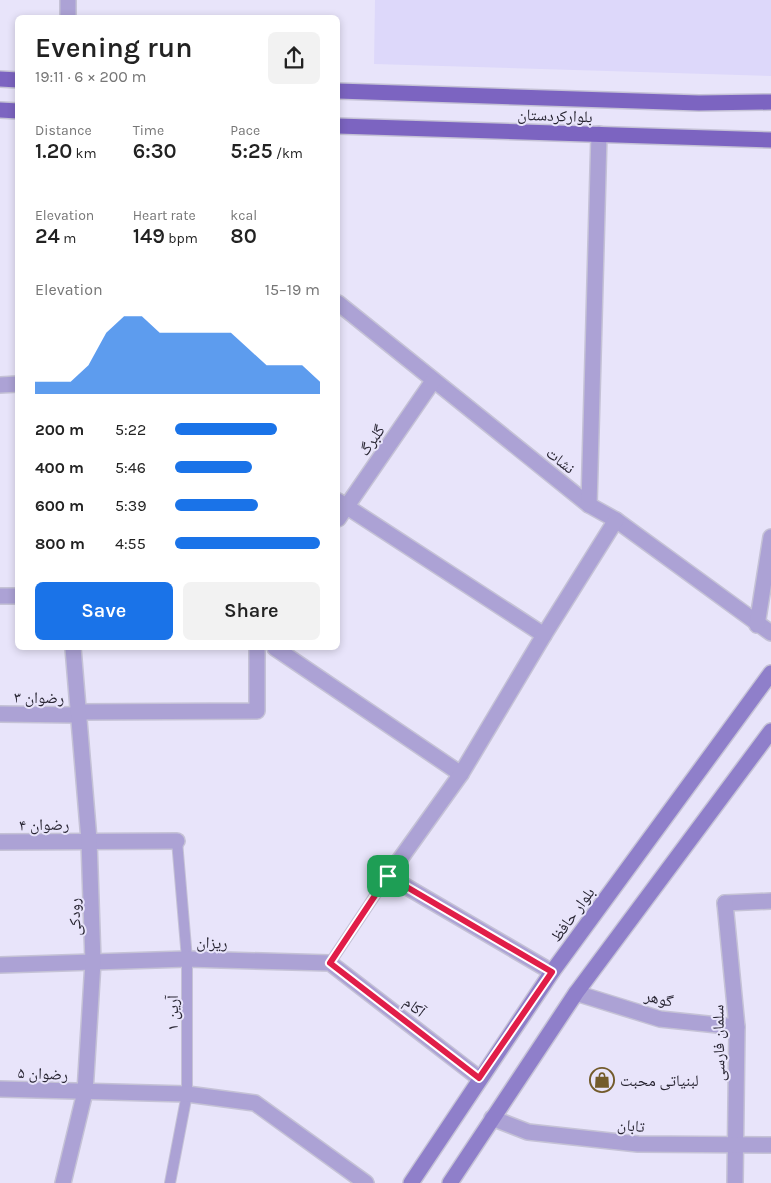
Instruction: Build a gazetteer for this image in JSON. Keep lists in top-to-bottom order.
{
  "streets": {
    "main road": ["بلوارکردستان", "بلوار حافظ"],
    "street": [
      "گلبرگ",
      "نشات",
      "رضوان ۳",
      "رضوان ۴",
      "رودکی",
      "ریزان",
      "گوهر",
      "آکام",
      "سلمان فارسی",
      "رضوان ۵",
      "تابان"
    ],
    "lane": ["آرین ۱"]
  },
  "crossings": [
    ["گلبرگ", "نشات"],
    ["رضوان ۳", "رودکی"],
    ["رضوان ۴", "رودکی"],
    ["رضوان ۴", "آرین ۱"],
    ["بلوار حافظ", "آکام"],
    ["رودکی", "ریزان"],
    ["رودکی", "رضوان ۵"],
    ["ریزان", "آکام"],
    ["ریزان", "آرین ۱"],
    ["گوهر", "سلمان فارسی"],
    ["آرین ۱", "رضوان ۵"],
    ["سلمان فارسی", "تابان"]
  ],
  "places": {
    "shop": ["لبنیاتی محبت"]
  },
  "page": {
    "heading": ["Evening run", "19:11 · 6 × 200 m"],
    "stats": [
      ["Distance", "1.20 km"],
      ["Time", "6:30"],
      ["Pace", "5:25 /km"],
      ["Elevation", "24 m"],
      ["Heart rate", "149 bpm"],
      ["kcal", "80"]
    ],
    "chart": ["Elevation", "15–19 m"],
    "list": [
      {
        "name": "200 m",
        "note": "5:22"
      },
      {
        "name": "400 m",
        "note": "5:46"
      },
      {
        "name": "600 m",
        "note": "5:39"
      },
      {
        "name": "800 m",
        "note": "4:55"
      }
    ],
    "buttons": ["Save", "Share"]
  }
}
